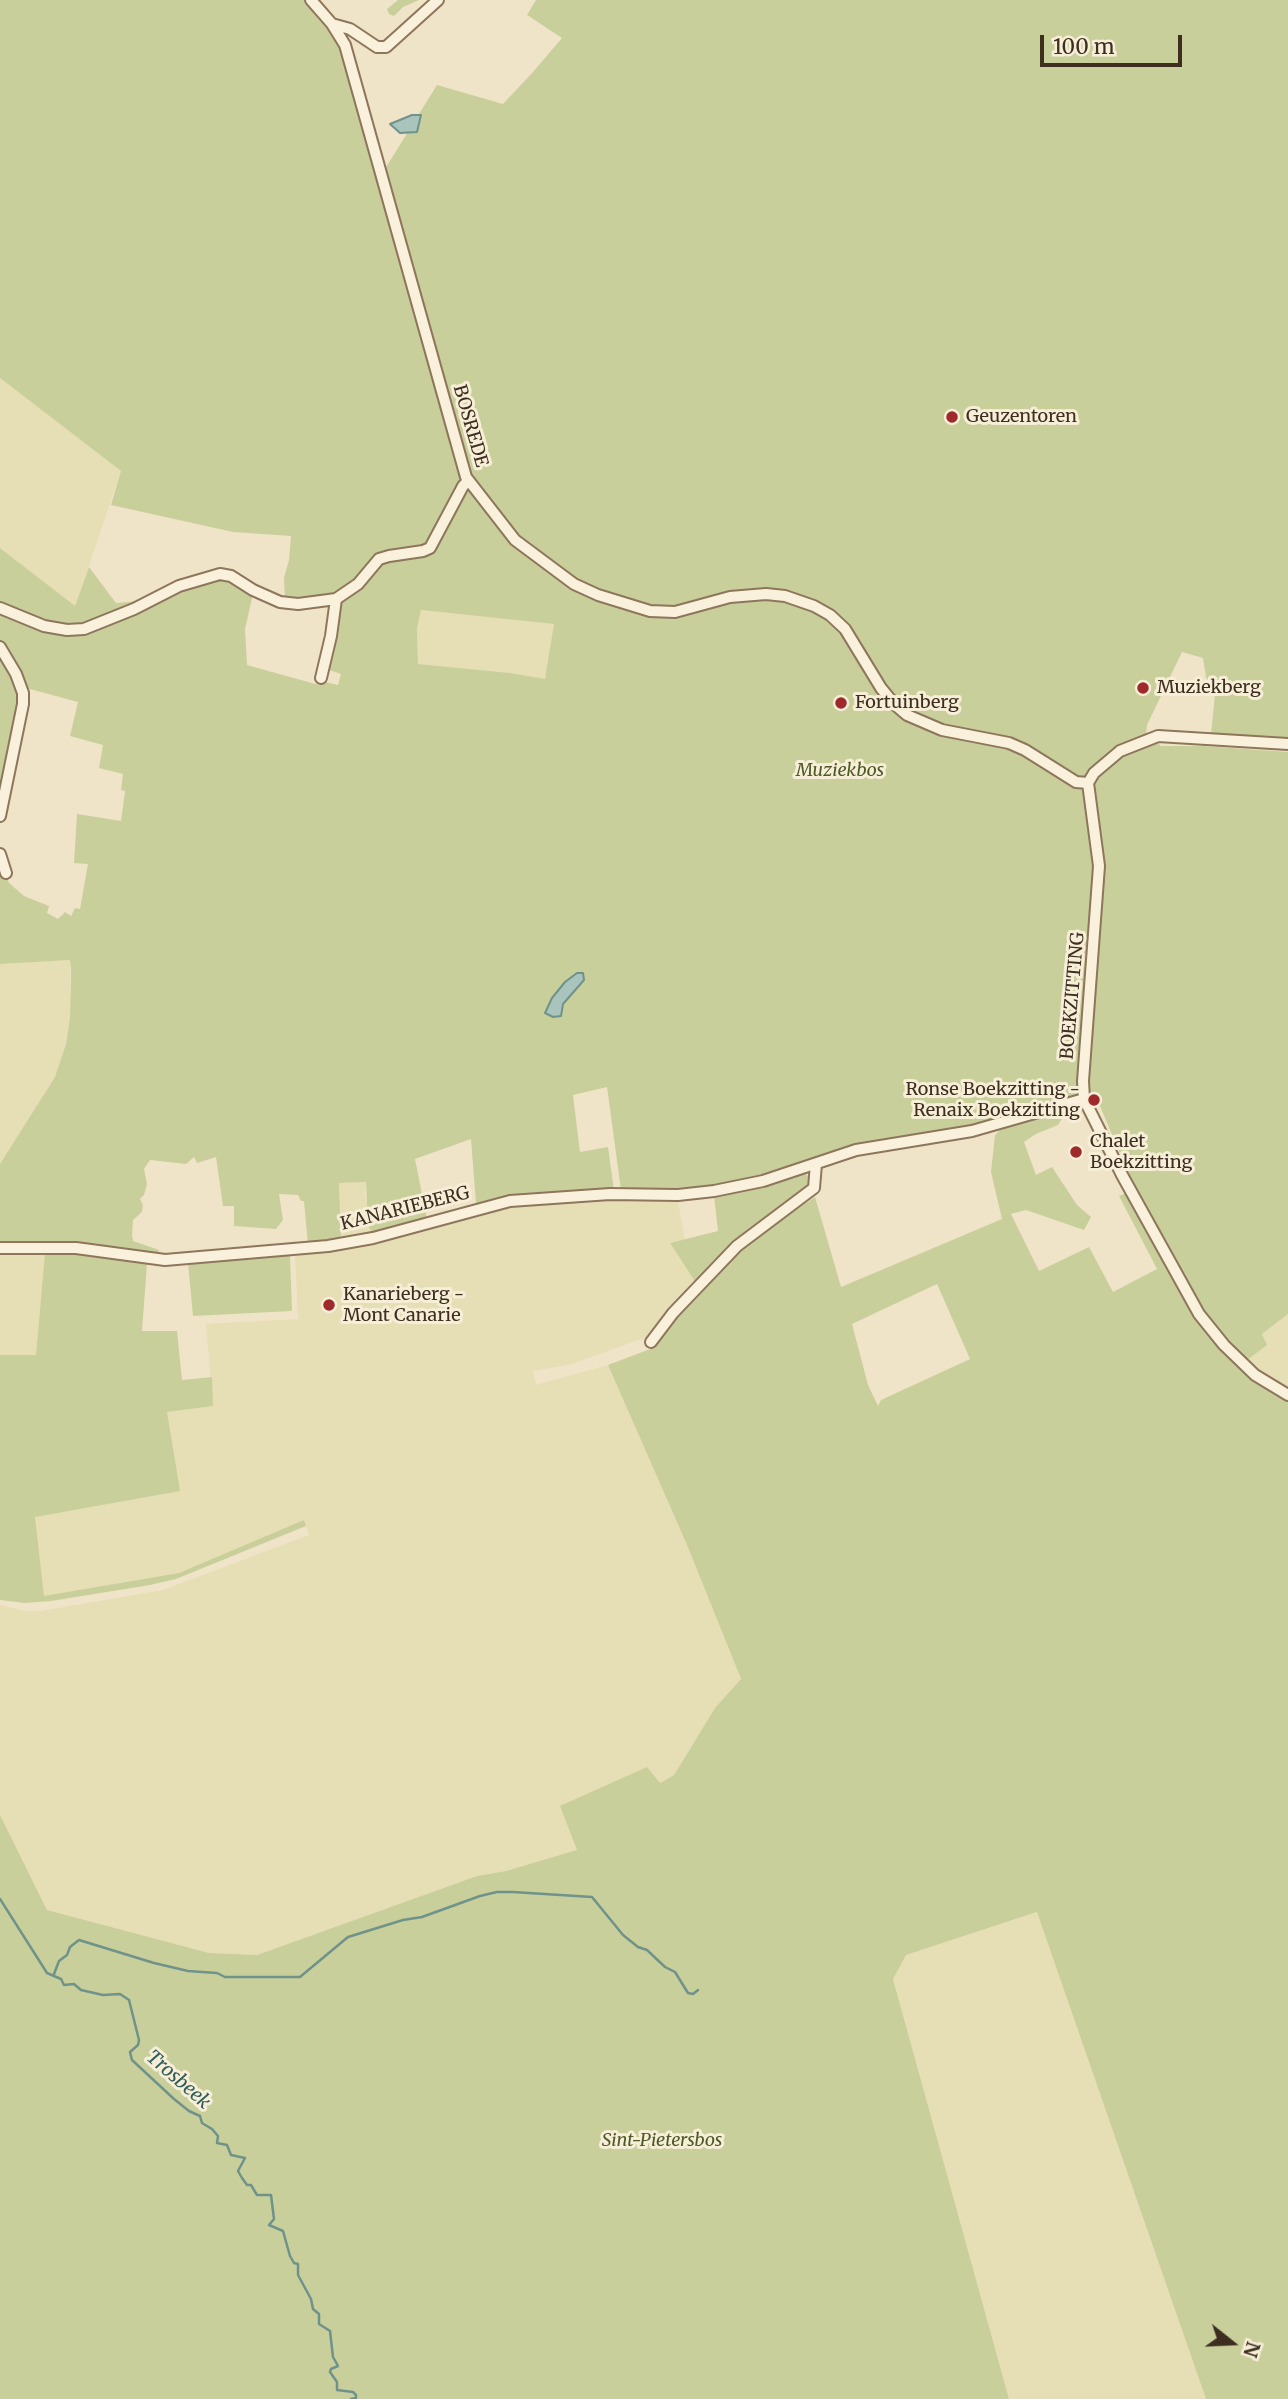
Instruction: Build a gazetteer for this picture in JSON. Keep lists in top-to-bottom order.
{
  "streets": {
    "street": ["BOSREDE", "BOEKZITTING", "KANARIEBERG"]
  },
  "crossings": [
    ["BOSREDE", "BOEKZITTING"]
  ],
  "water": ["Trosbeek"],
  "parks": ["Muziekbos", "Sint-Pietersbos"],
  "places": [
    "Geuzentoren",
    "Muziekberg",
    "Fortuinberg",
    "Ronse Boekzitting - Renaix Boekzitting",
    "Chalet Boekzitting",
    "Kanarieberg - Mont Canarie"
  ],
  "scale_bar": "100 m",
  "north": "right"
}
